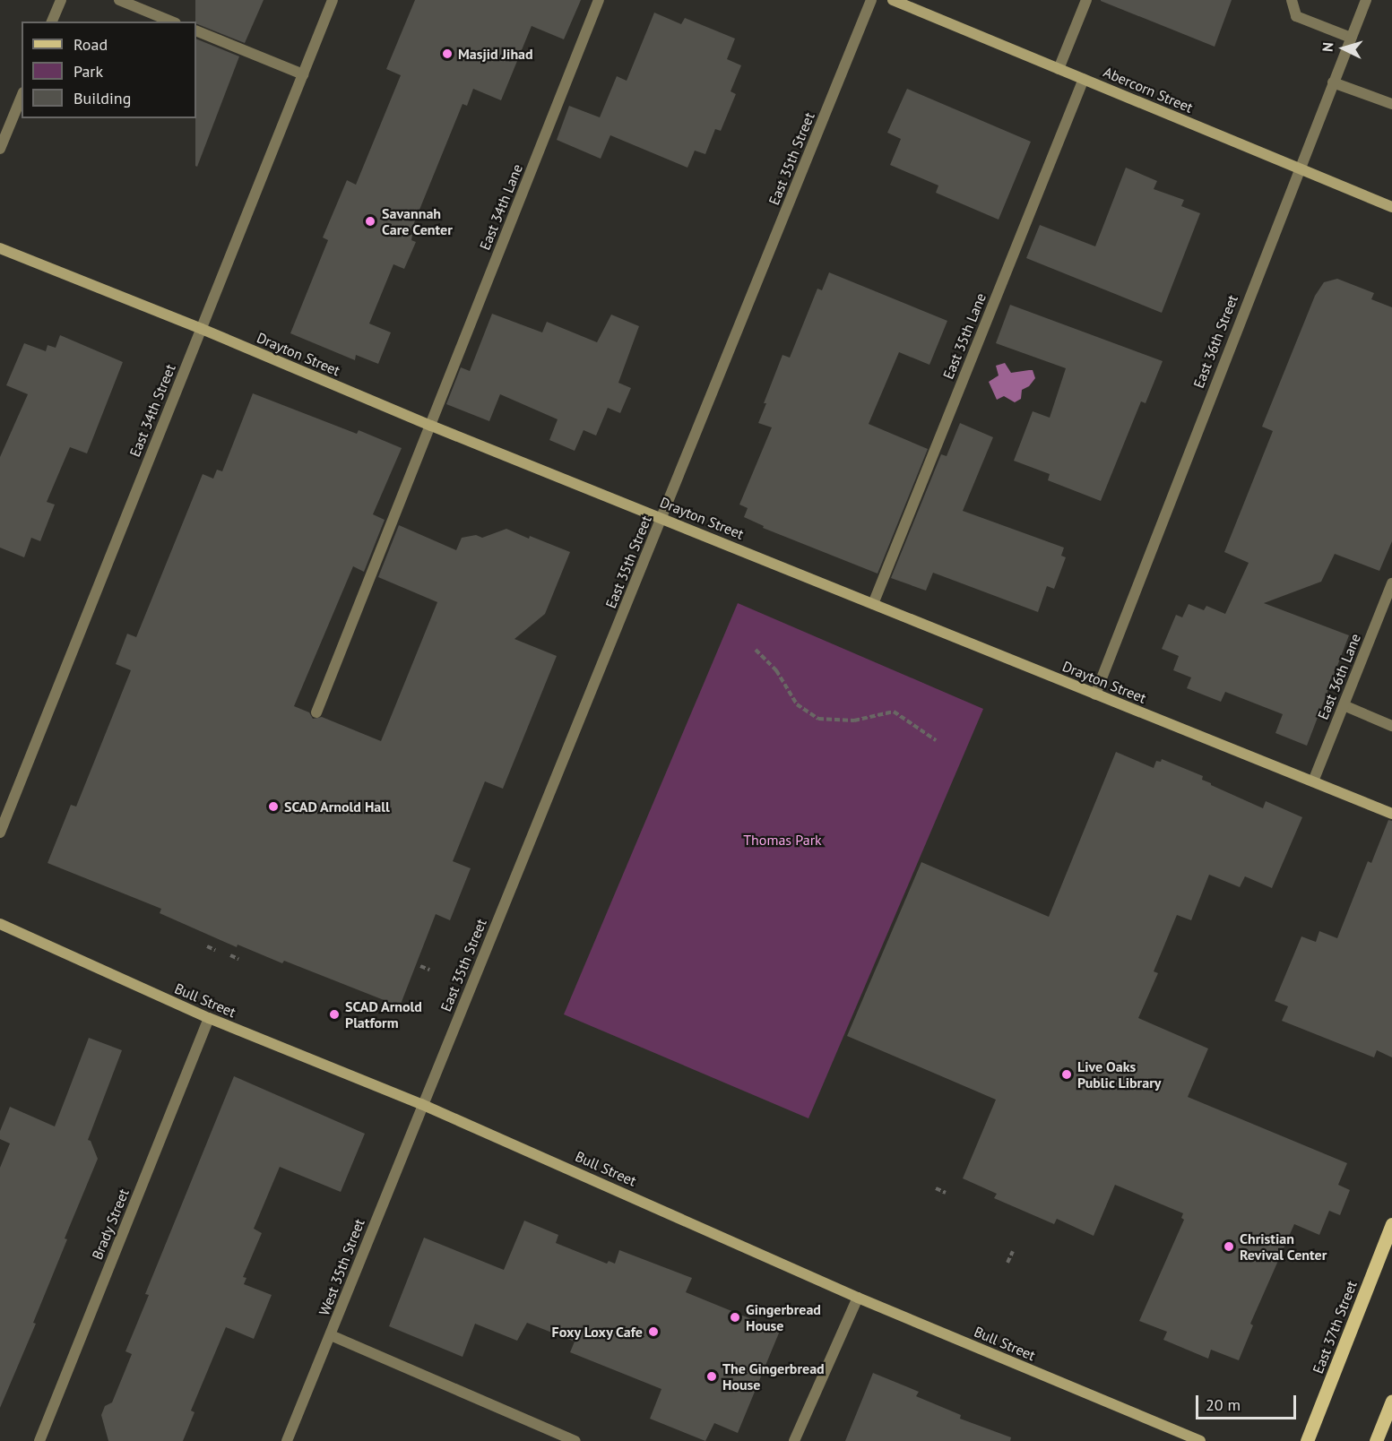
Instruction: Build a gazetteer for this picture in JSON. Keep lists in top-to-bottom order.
{
  "streets": {
    "main road": [
      "Abercorn Street",
      "Drayton Street",
      "Bull Street",
      "East 37th Street"
    ],
    "street": [
      "East 35th Street",
      "East 34th Lane",
      "East 35th Lane",
      "East 36th Street",
      "East 34th Street",
      "East 36th Lane",
      "Brady Street",
      "West 35th Street"
    ]
  },
  "crossings": [
    ["Abercorn Street", "East 35th Lane"],
    ["Abercorn Street", "East 36th Street"],
    ["East 35th Street", "Drayton Street"],
    ["East 35th Street", "Bull Street"],
    ["East 35th Street", "West 35th Street"],
    ["East 34th Lane", "Drayton Street"],
    ["East 35th Lane", "Drayton Street"],
    ["East 36th Street", "Drayton Street"],
    ["Drayton Street", "East 34th Street"],
    ["Drayton Street", "East 36th Lane"],
    ["Bull Street", "Brady Street"],
    ["Bull Street", "West 35th Street"]
  ],
  "parks": ["Thomas Park"],
  "places": [
    "Masjid Jihad",
    "Savannah Care Center",
    "SCAD Arnold Hall",
    "SCAD Arnold Platform",
    "Live Oaks Public Library",
    "Christian Revival Center",
    "Gingerbread House",
    "Foxy Loxy Cafe",
    "The Gingerbread House"
  ],
  "legend": ["Road", "Park", "Building"],
  "scale_bar": "20 m",
  "north": "left"
}
